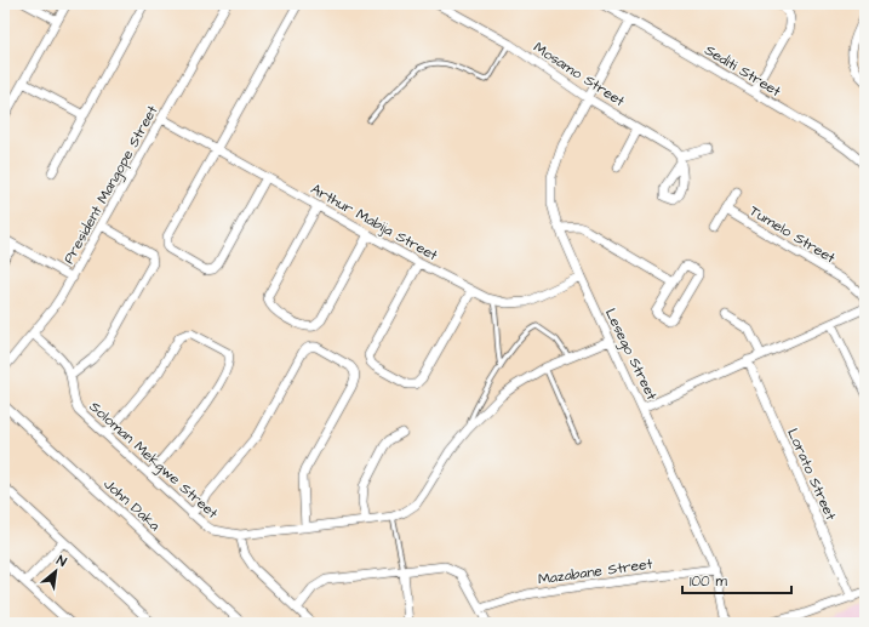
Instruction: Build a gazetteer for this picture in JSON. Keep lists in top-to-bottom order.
{
  "streets": {
    "street": [
      "Sediti Street",
      "Mosamo Street",
      "President Mangope Street",
      "Arthur Mabija Street",
      "Tumelo Street",
      "Lesego Street",
      "Soloman Mekgwe Street",
      "Lorato Street",
      "John Daka",
      "Mazabane Street"
    ]
  },
  "crossings": [
    ["Sediti Street", "Lesego Street"],
    ["Mosamo Street", "Lesego Street"],
    ["President Mangope Street", "Arthur Mabija Street"],
    ["President Mangope Street", "Soloman Mekgwe Street"],
    ["Arthur Mabija Street", "Lesego Street"],
    ["Lesego Street", "Soloman Mekgwe Street"],
    ["Lesego Street", "Mazabane Street"]
  ],
  "scale_bar": "100 m",
  "north": "top right"
}
